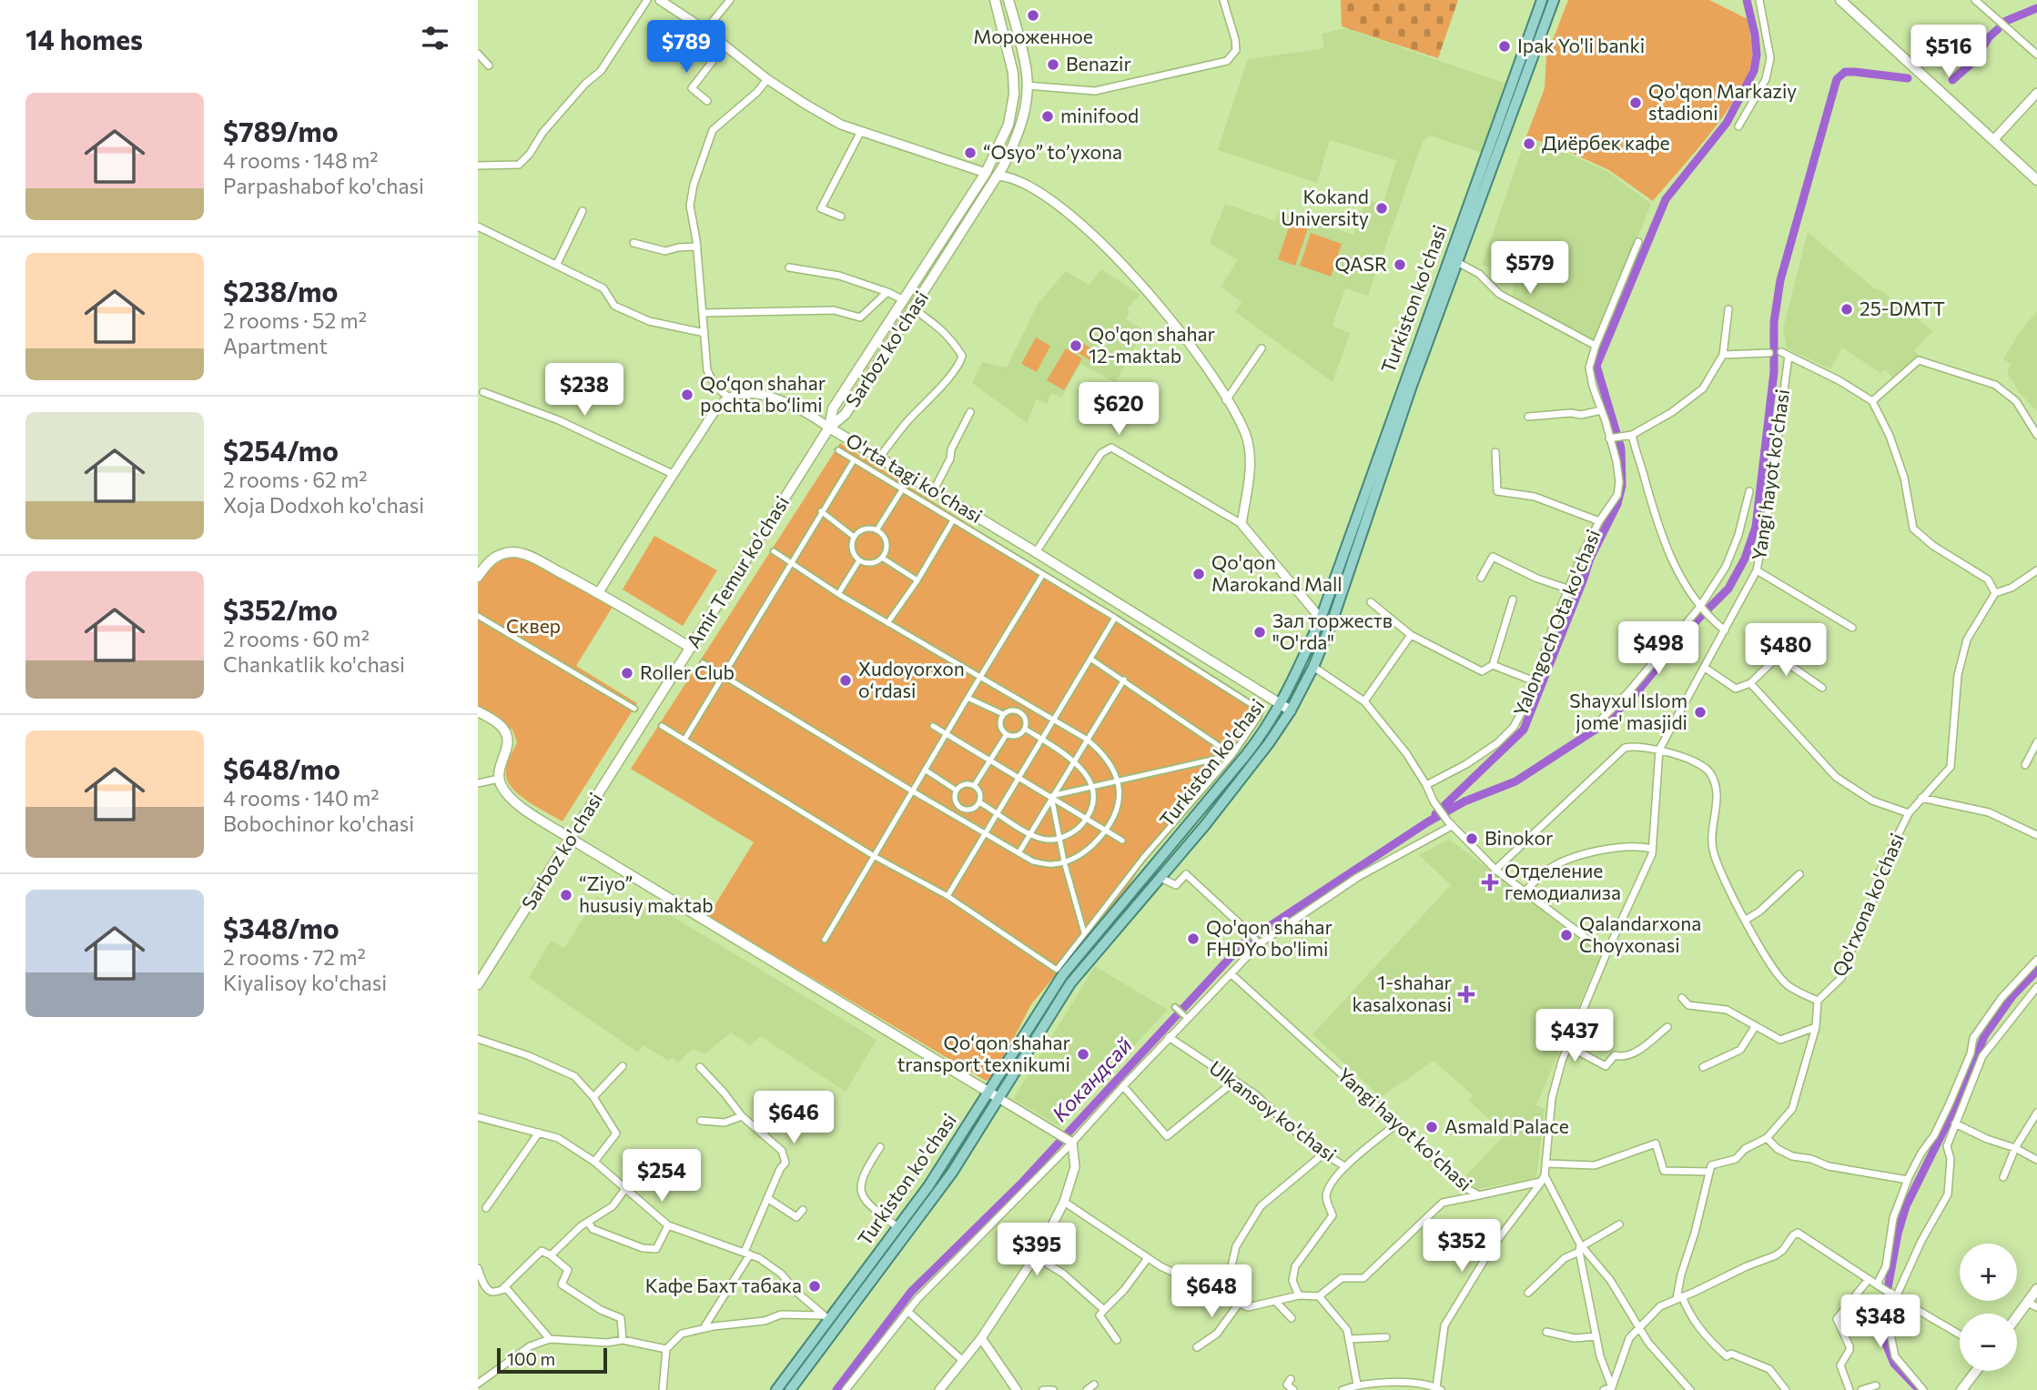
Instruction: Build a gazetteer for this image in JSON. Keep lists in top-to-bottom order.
{
  "streets": {
    "main road": [
      "Turkiston ko'chasi",
      "Sarboz ko'chasi",
      "O'rta tagi ko'chasi",
      "Amir Temur ko'chasi"
    ],
    "street": [
      "Yangi hayot ko'chasi",
      "Yalongoch Ota ko'chasi",
      "Qo'rxona ko'chasi",
      "Ulkansoy ko'chasi"
    ]
  },
  "crossings": [
    ["Turkiston ko'chasi", "O'rta tagi ko'chasi"],
    ["Sarboz ko'chasi", "O'rta tagi ko'chasi"],
    ["Sarboz ko'chasi", "Amir Temur ko'chasi"],
    ["O'rta tagi ko'chasi", "Amir Temur ko'chasi"]
  ],
  "water": ["Кокандсай"],
  "parks": ["Сквер"],
  "places": {
    "other": [
      "Мороженное",
      "Ipak Yo'li banki",
      "Benazir",
      "Qo'qon Markaziy stadioni",
      "minifood",
      "Диёрбек кафе",
      "“Osyo” to’yxona",
      "Kokand University",
      "QASR",
      "25-DMTT",
      "Qo'qon shahar 12-maktab",
      "Qo‘qon shahar pochta bo‘limi",
      "Qo'qon Marokand Mall",
      "Зал торжеств \"O'rda\"",
      "Roller Club",
      "Xudoyorxon oʻrdasi",
      "Shayxul Islom jome' masjidi",
      "Binokor",
      "“Ziyo” hususiy maktab",
      "Qalandarxona Choyxonasi",
      "Qo'qon shahar FHDYo bo'limi",
      "Qoʻqon shahar transport texnikumi",
      "Asmald Palace",
      "Кафе Бахт табака"
    ],
    "health": ["Отделение гемодиализа", "1-shahar kasalxonasi"]
  },
  "scale_bar": "100 m",
  "page": {
    "heading": "14 homes",
    "price": [
      "$789",
      "$516",
      "$579",
      "$238",
      "$620",
      "$498",
      "$480",
      "$437",
      "$646",
      "$254",
      "$352",
      "$395",
      "$648",
      "$348"
    ],
    "list": [
      {
        "name": "$789/mo",
        "note": "4 rooms · 148 m² · Parpashabof ko'chasi"
      },
      {
        "name": "$238/mo",
        "note": "2 rooms · 52 m² · Apartment"
      },
      {
        "name": "$254/mo",
        "note": "2 rooms · 62 m² · Xoja Dodxoh ko'chasi"
      },
      {
        "name": "$352/mo",
        "note": "2 rooms · 60 m² · Chankatlik ko'chasi"
      },
      {
        "name": "$648/mo",
        "note": "4 rooms · 140 m² · Bobochinor ko'chasi"
      },
      {
        "name": "$348/mo",
        "note": "2 rooms · 72 m² · Kiyalisoy ko'chasi"
      }
    ],
    "map_buttons": ["+", "−"],
    "scale": "100 m"
  }
}
